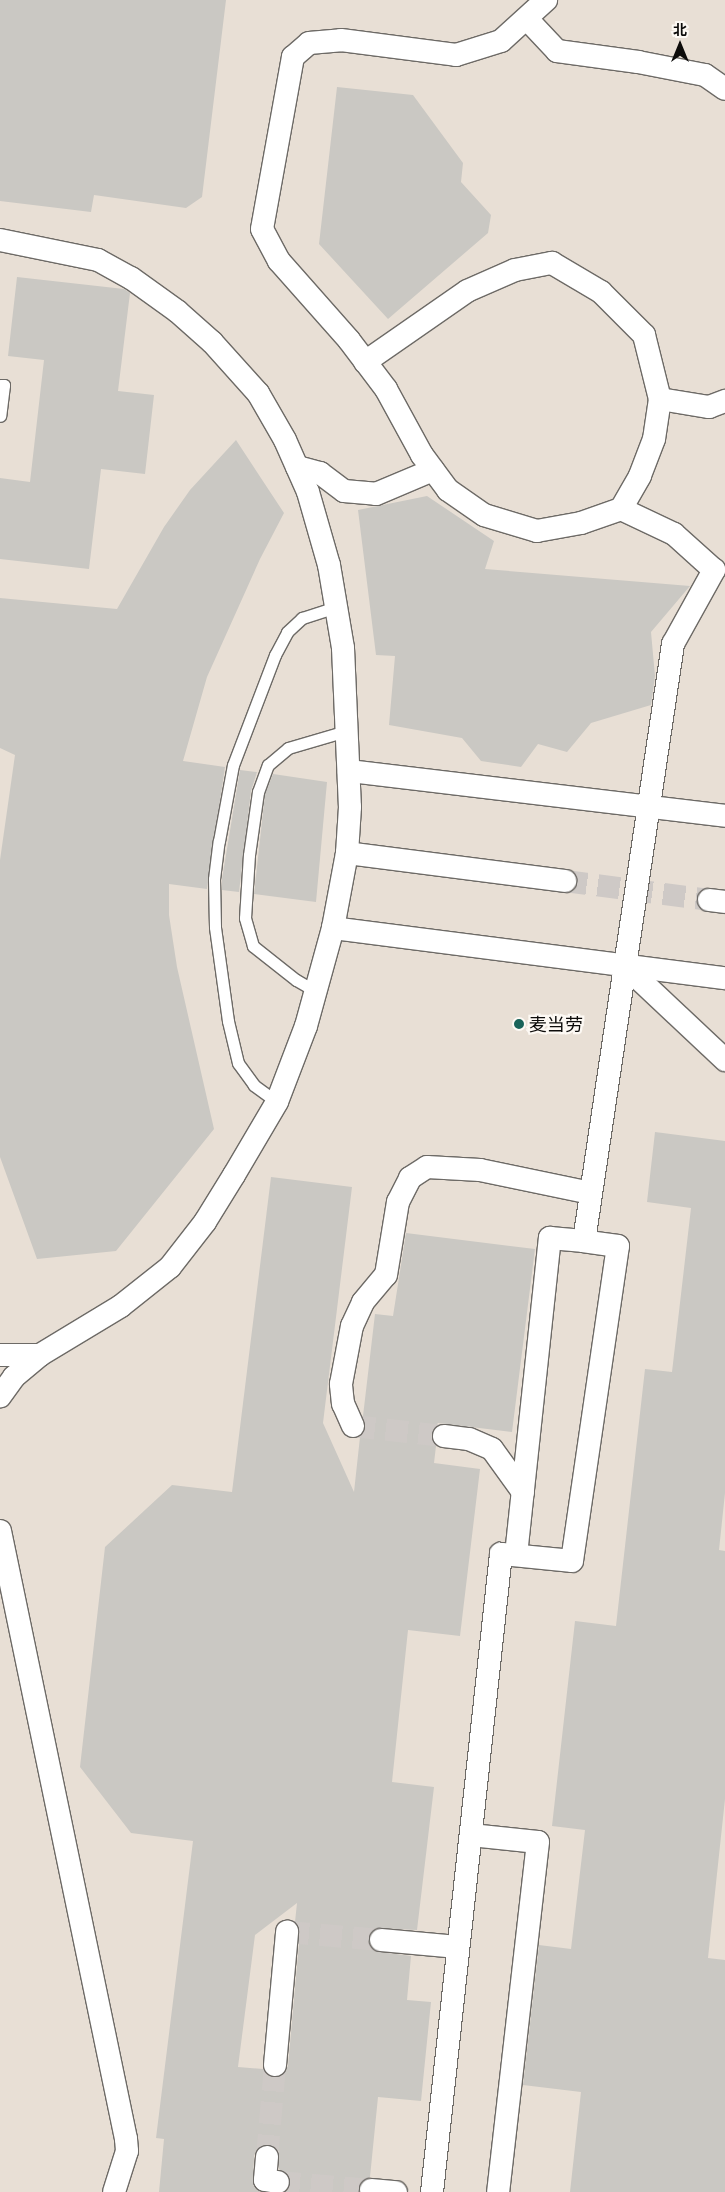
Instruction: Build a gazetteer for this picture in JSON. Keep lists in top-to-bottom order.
{
  "places": ["麦当劳"],
  "north": "top"
}
